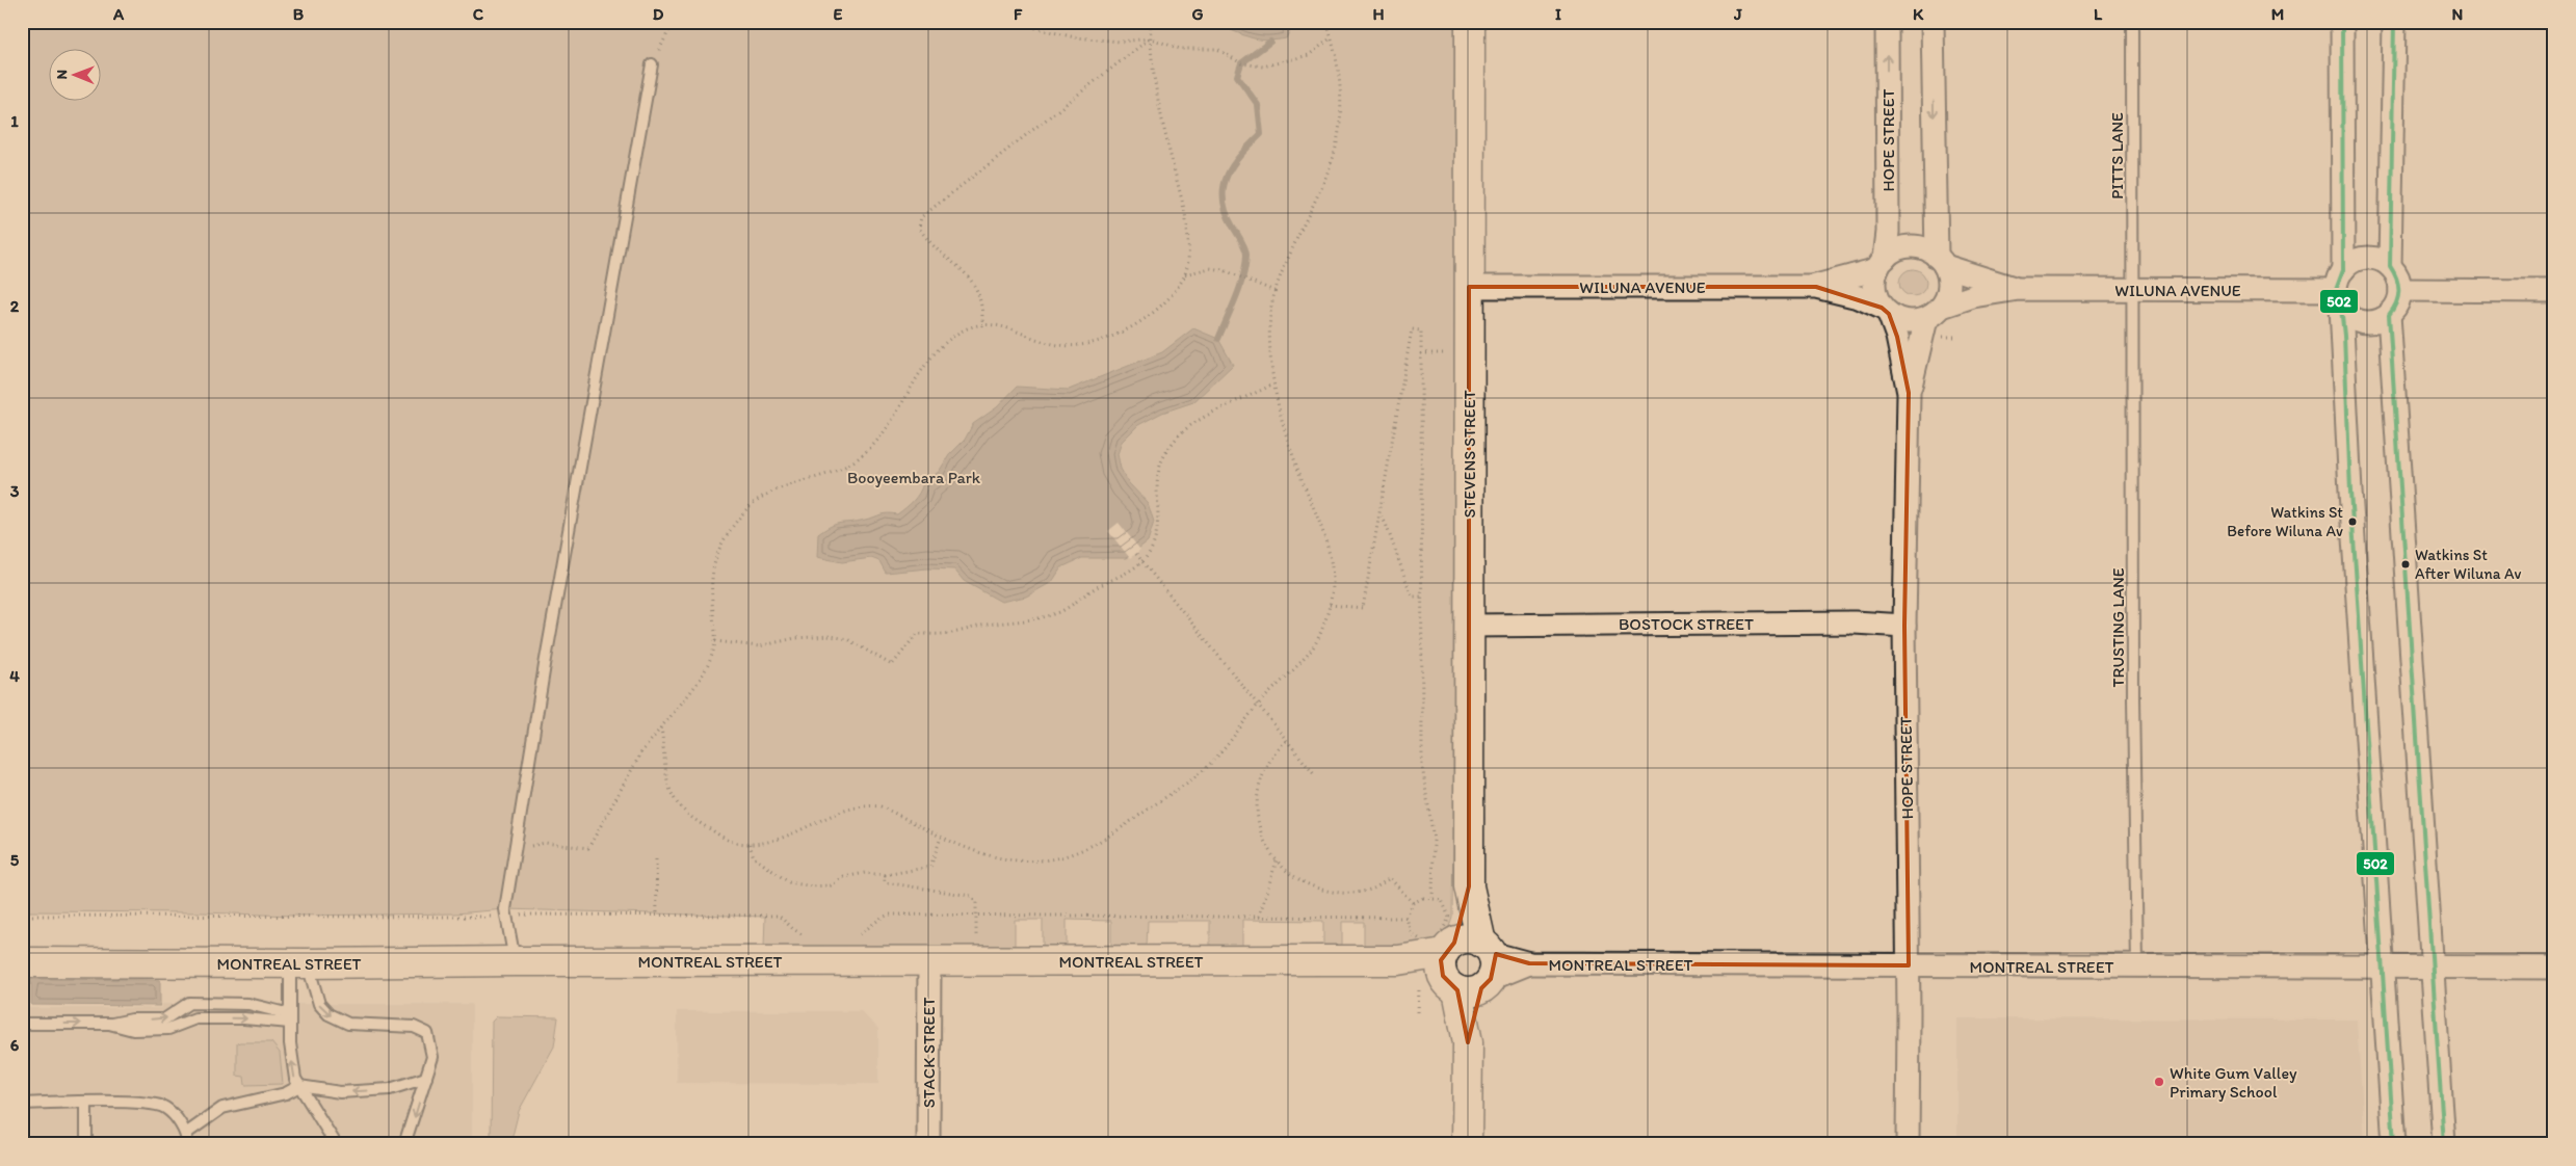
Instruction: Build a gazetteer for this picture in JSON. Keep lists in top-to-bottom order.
{
  "streets": {
    "street": [
      "HOPE STREET",
      "WILUNA AVENUE",
      "STEVENS STREET",
      "BOSTOCK STREET",
      "MONTREAL STREET",
      "STACK STREET"
    ],
    "lane": ["PITTS LANE", "TRUSTING LANE"]
  },
  "crossings": [
    ["HOPE STREET", "WILUNA AVENUE"],
    ["HOPE STREET", "BOSTOCK STREET"],
    ["HOPE STREET", "MONTREAL STREET"],
    ["PITTS LANE", "WILUNA AVENUE"],
    ["PITTS LANE", "TRUSTING LANE"],
    ["WILUNA AVENUE", "STEVENS STREET"],
    ["WILUNA AVENUE", "TRUSTING LANE"],
    ["STEVENS STREET", "BOSTOCK STREET"],
    ["STEVENS STREET", "MONTREAL STREET"],
    ["TRUSTING LANE", "MONTREAL STREET"],
    ["MONTREAL STREET", "STACK STREET"]
  ],
  "parks": ["Booyeembara Park"],
  "places": ["Watkins St Before Wiluna Av", "Watkins St After Wiluna Av", "White Gum Valley Primary School"],
  "lines": ["transit line 502"],
  "north": "left",
  "grid": {
    "columns": [
      "A",
      "B",
      "C",
      "D",
      "E",
      "F",
      "G",
      "H",
      "I",
      "J",
      "K",
      "L",
      "M",
      "N"
    ],
    "rows": [
      "1",
      "2",
      "3",
      "4",
      "5",
      "6"
    ]
  }
}
